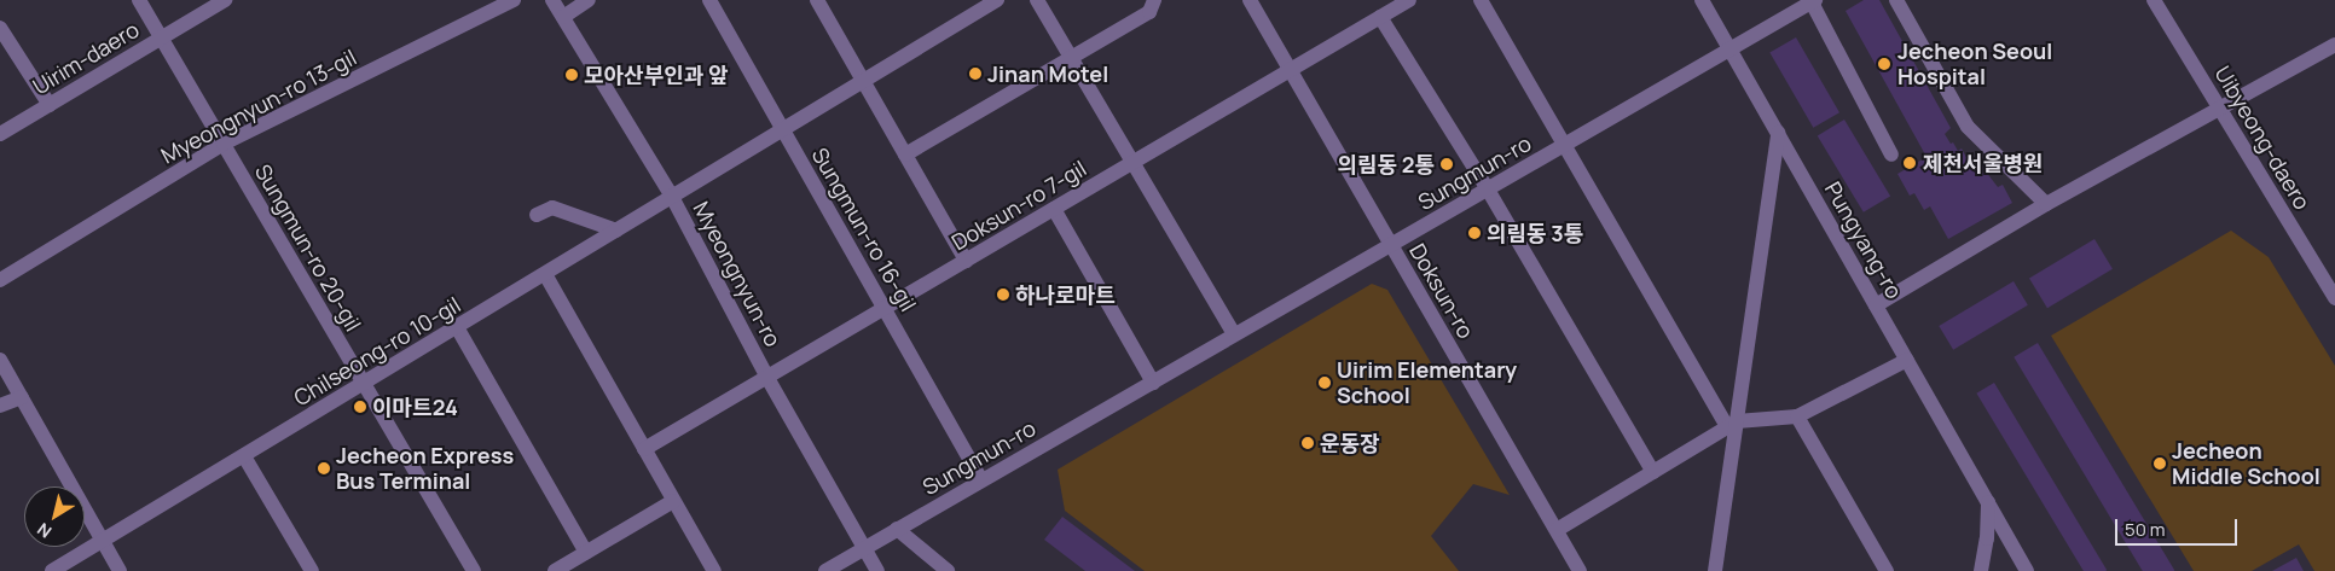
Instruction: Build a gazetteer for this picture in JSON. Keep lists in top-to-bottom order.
{
  "streets": {
    "street": [
      "Uirim-daero",
      "Myeongnyun-ro 13-gil",
      "Uibyeong-daero",
      "Sungmun-ro",
      "Doksun-ro 7-gil",
      "Sungmun-ro 16-gil",
      "Pungyang-ro",
      "Sungmun-ro 20-gil",
      "Myeongnyun-ro",
      "Doksun-ro",
      "Chilseong-ro 10-gil"
    ]
  },
  "crossings": [
    ["Uirim-daero", "Sungmun-ro 20-gil"],
    ["Myeongnyun-ro 13-gil", "Sungmun-ro 20-gil"],
    ["Sungmun-ro", "Sungmun-ro 16-gil"],
    ["Sungmun-ro", "Pungyang-ro"],
    ["Sungmun-ro", "Myeongnyun-ro"],
    ["Sungmun-ro", "Doksun-ro"],
    ["Doksun-ro 7-gil", "Sungmun-ro 16-gil"],
    ["Doksun-ro 7-gil", "Myeongnyun-ro"],
    ["Doksun-ro 7-gil", "Doksun-ro"],
    ["Sungmun-ro 16-gil", "Chilseong-ro 10-gil"],
    ["Sungmun-ro 20-gil", "Chilseong-ro 10-gil"],
    ["Myeongnyun-ro", "Chilseong-ro 10-gil"]
  ],
  "places": [
    "Jecheon Seoul Hospital",
    "Jinan Motel",
    "모아산부인과 앞",
    "제천서울병원",
    "의림동 2통",
    "의림동 3통",
    "하나로마트",
    "Uirim Elementary School",
    "이마트24",
    "운동장",
    "Jecheon Middle School",
    "Jecheon Express Bus Terminal"
  ],
  "scale_bar": "50 m",
  "north": "bottom left"
}
